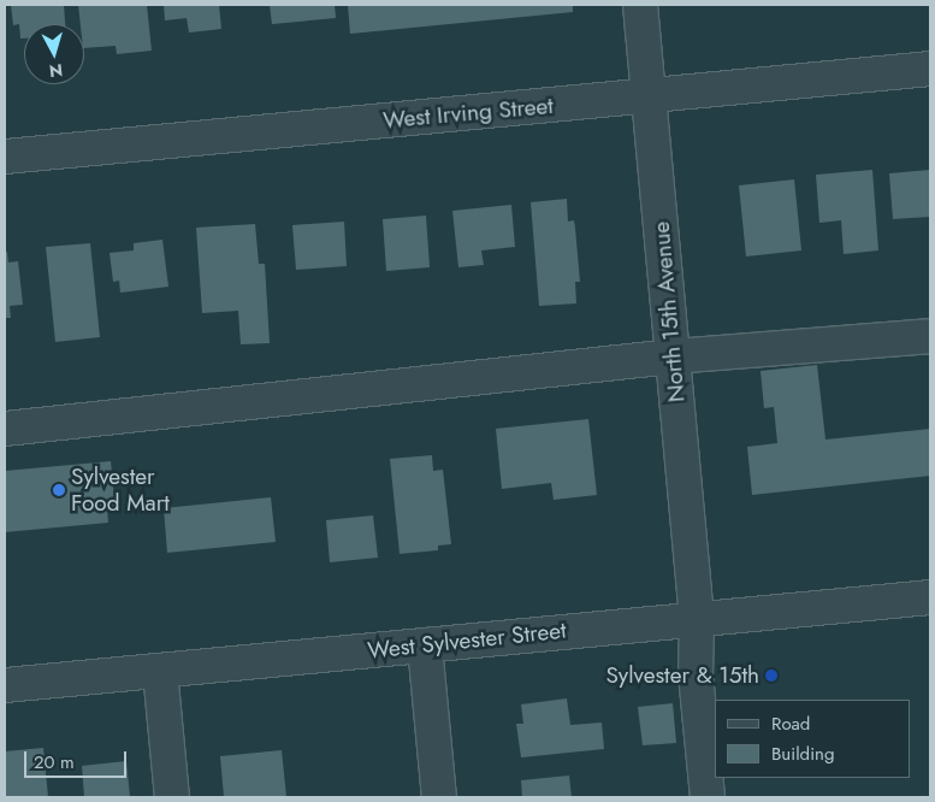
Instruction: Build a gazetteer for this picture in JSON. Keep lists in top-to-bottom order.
{
  "streets": {
    "street": ["West Irving Street", "North 15th Avenue", "West Sylvester Street"]
  },
  "crossings": [
    ["West Irving Street", "North 15th Avenue"],
    ["North 15th Avenue", "West Sylvester Street"]
  ],
  "places": ["Sylvester Food Mart", "Sylvester & 15th"],
  "legend": ["Road", "Building"],
  "scale_bar": "20 m",
  "north": "bottom"
}
